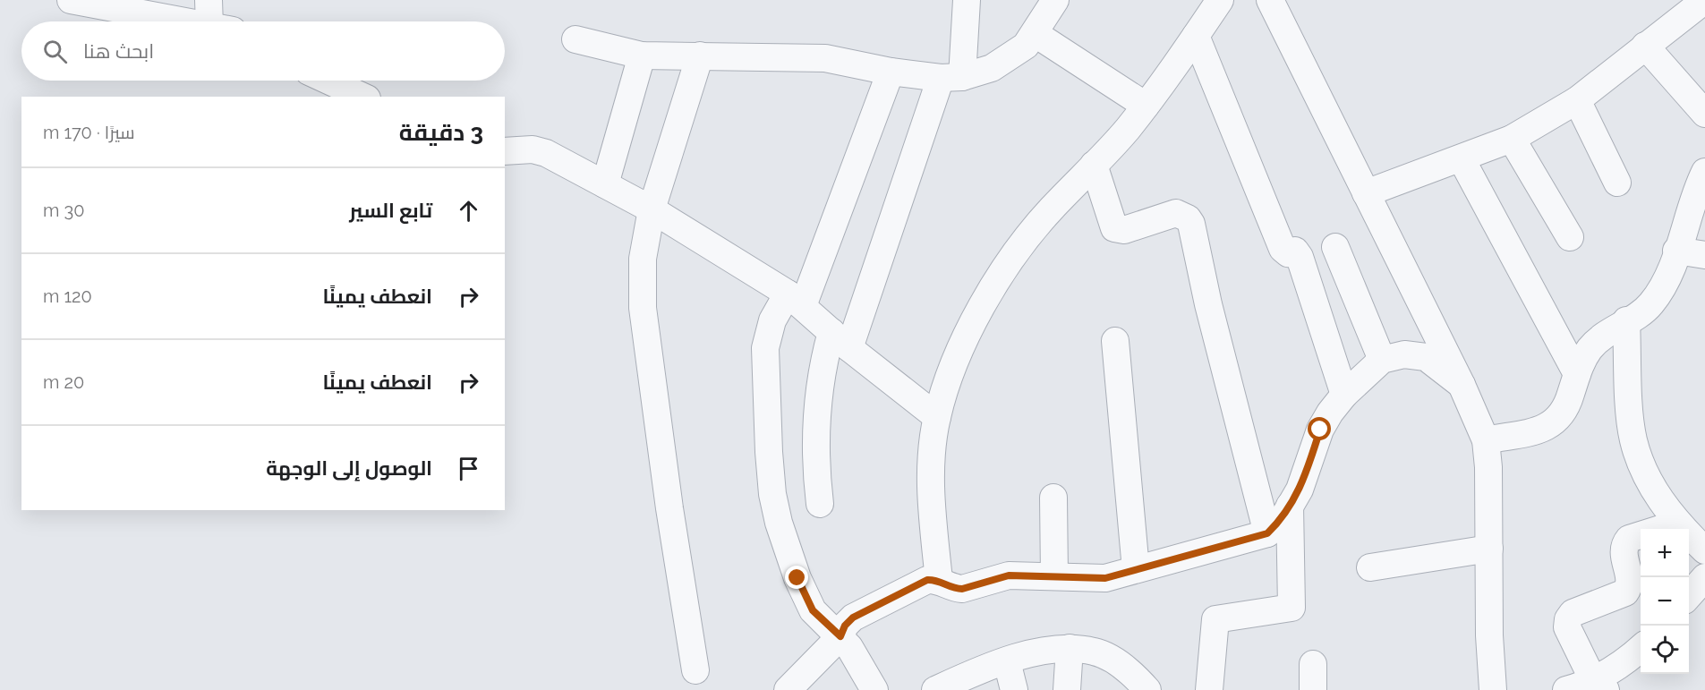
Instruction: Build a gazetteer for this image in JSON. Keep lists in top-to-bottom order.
{
  "page": {
    "search": "ابحث هنا",
    "heading": ["3 دقيقة", "سيرًا · 170 m"],
    "list": [
      ["تابع السير", "30 m"],
      ["انعطف يمينًا", "120 m"],
      ["انعطف يمينًا", "20 m"],
      "الوصول إلى الوجهة"
    ],
    "map_buttons": ["+", "−"]
  }
}
